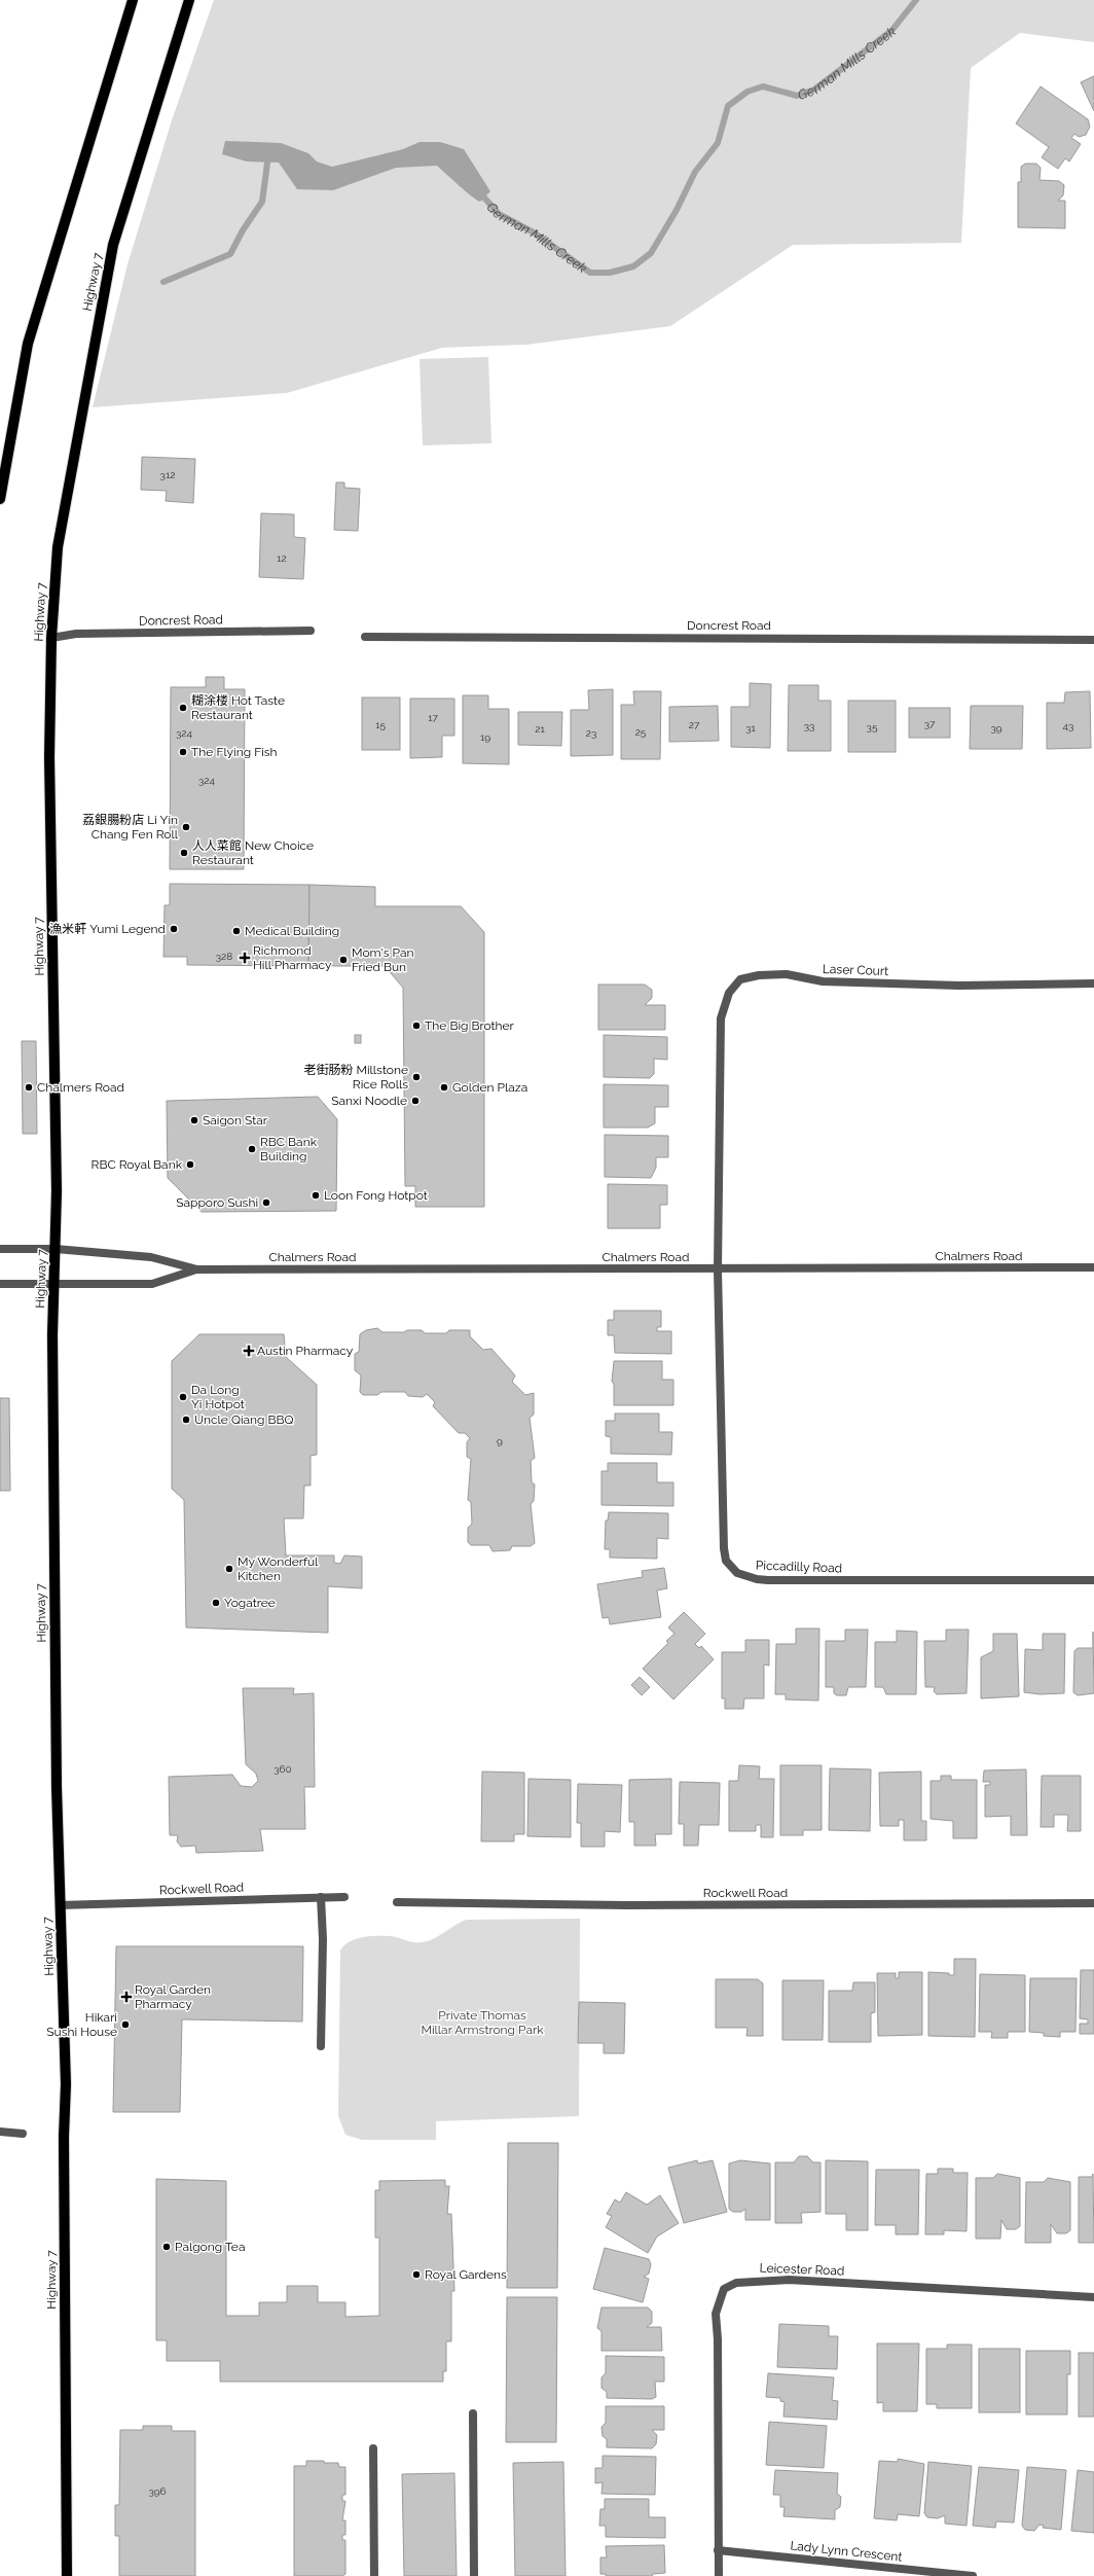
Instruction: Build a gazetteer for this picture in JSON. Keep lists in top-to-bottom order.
{
  "streets": {
    "main road": ["Highway 7"],
    "street": [
      "Doncrest Road",
      "Laser Court",
      "Chalmers Road",
      "Piccadilly Road",
      "Rockwell Road",
      "Leicester Road",
      "Lady Lynn Crescent"
    ]
  },
  "crossings": [
    ["Highway 7", "Doncrest Road"],
    ["Highway 7", "Chalmers Road"],
    ["Highway 7", "Rockwell Road"],
    ["Laser Court", "Chalmers Road"],
    ["Laser Court", "Piccadilly Road"],
    ["Chalmers Road", "Piccadilly Road"],
    ["Leicester Road", "Lady Lynn Crescent"]
  ],
  "water": ["German Mills Creek"],
  "parks": ["Private Thomas Millar Armstrong Park"],
  "places": {
    "other": [
      "糊涂楼 Hot Taste Restaurant",
      "The Flying Fish",
      "荔銀腸粉店 Li Yin Chang Fen Roll",
      "人人菜館 New Choice Restaurant",
      "漁米軒 Yumi Legend",
      "Medical Building",
      "Mom's Pan Fried Bun",
      "The Big Brother",
      "老街肠粉 Millstone Rice Rolls",
      "Chalmers Road",
      "Golden Plaza",
      "Sanxi Noodle",
      "Saigon Star",
      "RBC Bank Building",
      "RBC Royal Bank",
      "Loon Fong Hotpot",
      "Sapporo Sushi",
      "Da Long Yi Hotpot",
      "Uncle Qiang BBQ",
      "My Wonderful Kitchen",
      "Yogatree",
      "Hikari Sushi House",
      "Palgong Tea",
      "Royal Gardens"
    ],
    "health": ["Richmond Hill Pharmacy", "Austin Pharmacy", "Royal Garden Pharmacy"]
  },
  "house_numbers": [
    "312",
    "12",
    "17",
    "37",
    "15",
    "27",
    "33",
    "43",
    "35",
    "31",
    "39",
    "21",
    "25",
    "324",
    "23",
    "19",
    "324",
    "328",
    "9",
    "360",
    "396"
  ]
}
